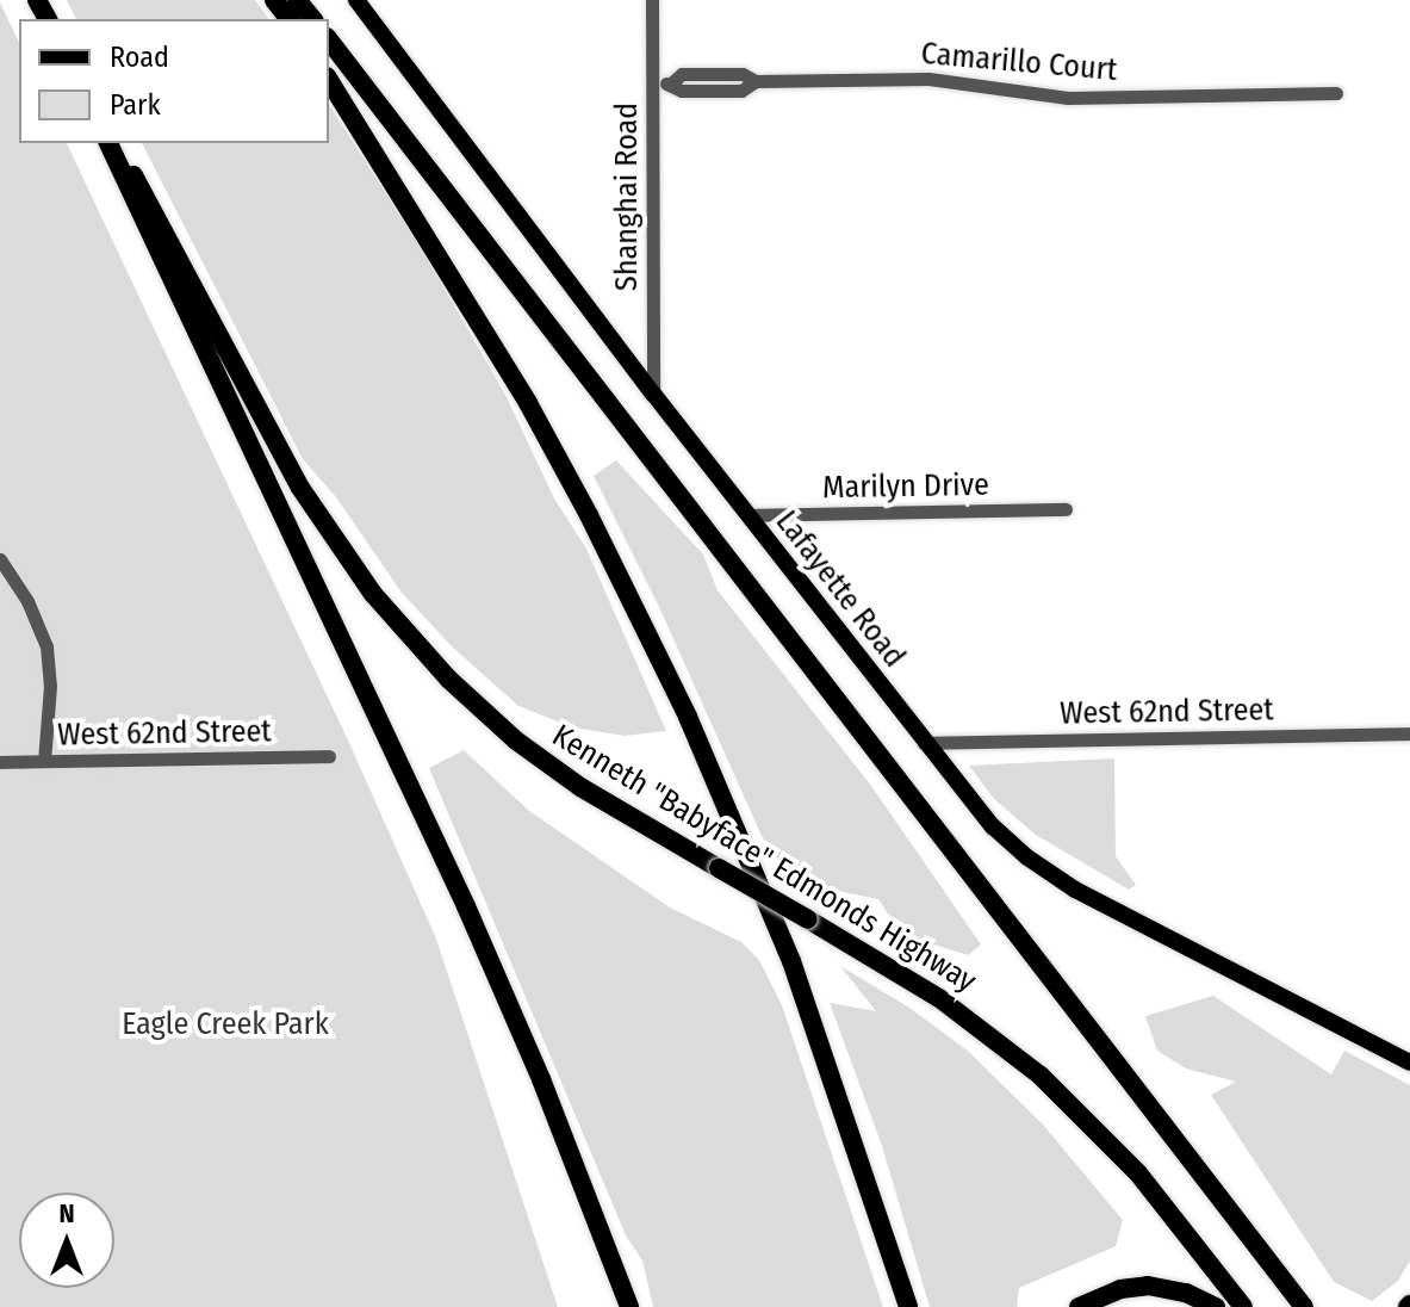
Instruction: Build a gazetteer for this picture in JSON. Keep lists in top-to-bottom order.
{
  "streets": {
    "highway": ["Kenneth \"Babyface\" Edmonds Highway"],
    "main road": ["Lafayette Road"],
    "street": [
      "Camarillo Court",
      "Shanghai Road",
      "Marilyn Drive",
      "West 62nd Street"
    ]
  },
  "crossings": [
    ["Camarillo Court", "Shanghai Road"],
    ["Shanghai Road", "Lafayette Road"],
    ["Marilyn Drive", "Lafayette Road"],
    ["Lafayette Road", "West 62nd Street"]
  ],
  "parks": ["Eagle Creek Park"],
  "legend": ["Road", "Park"],
  "north": "top"
}
